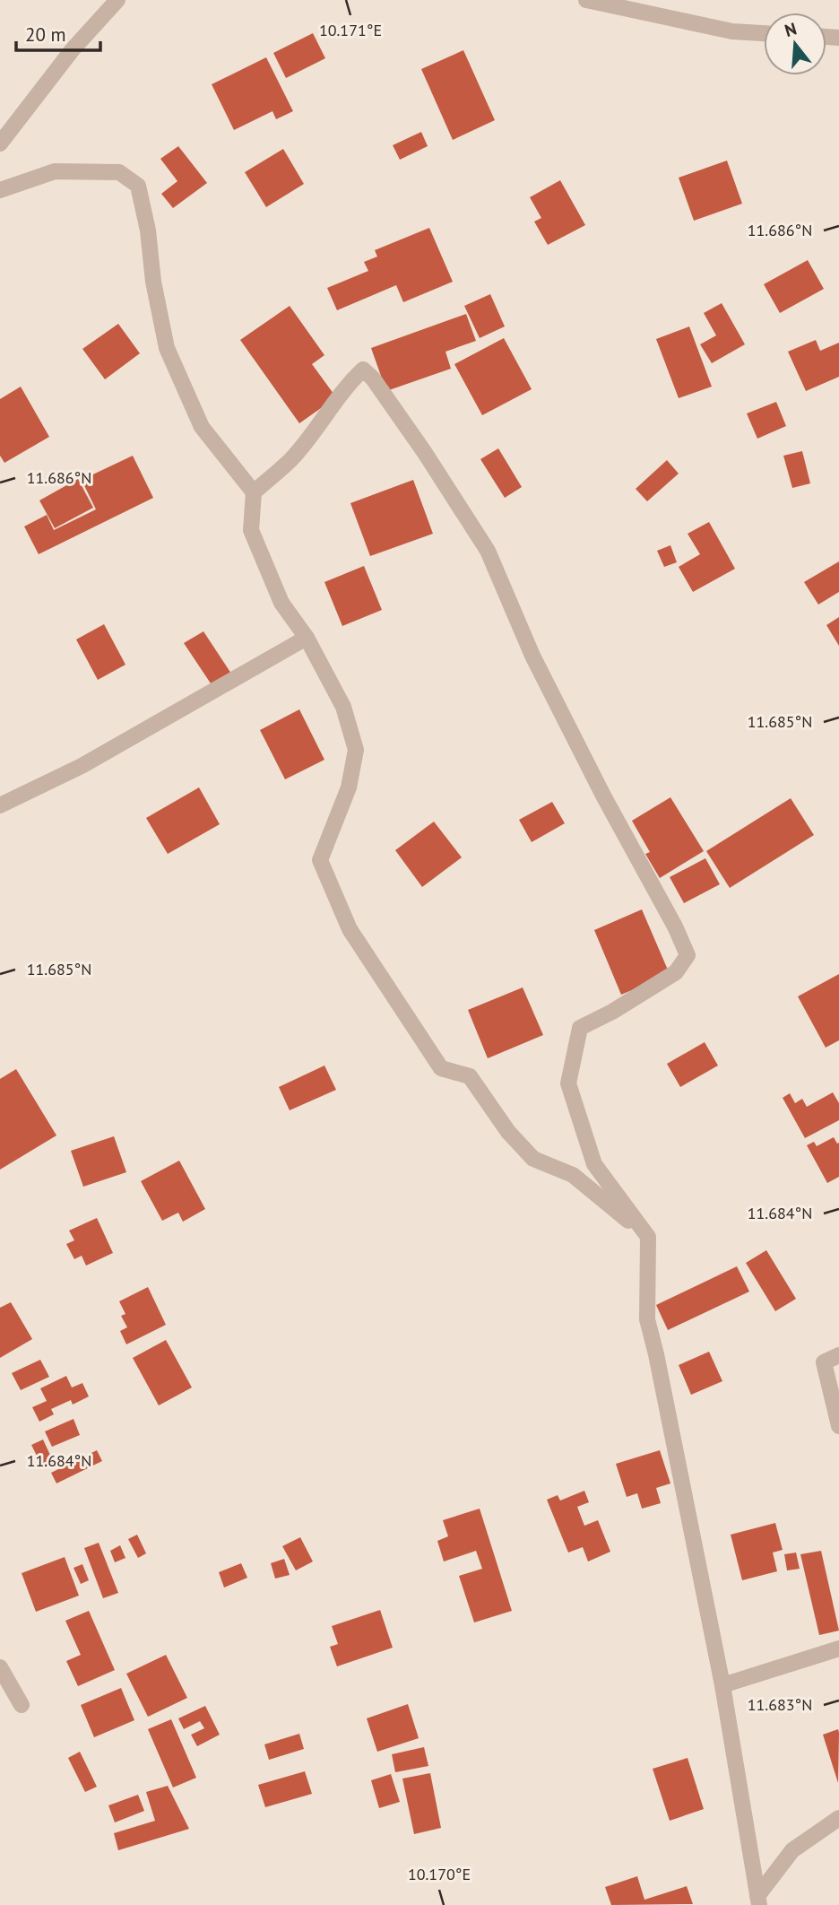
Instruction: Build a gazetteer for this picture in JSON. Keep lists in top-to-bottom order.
{
  "scale_bar": "20 m",
  "north": "top",
  "coordinates": [
    "10.171°E",
    "11.686°N",
    "11.685°N",
    "11.684°N",
    "11.683°N",
    "10.170°E"
  ]
}
